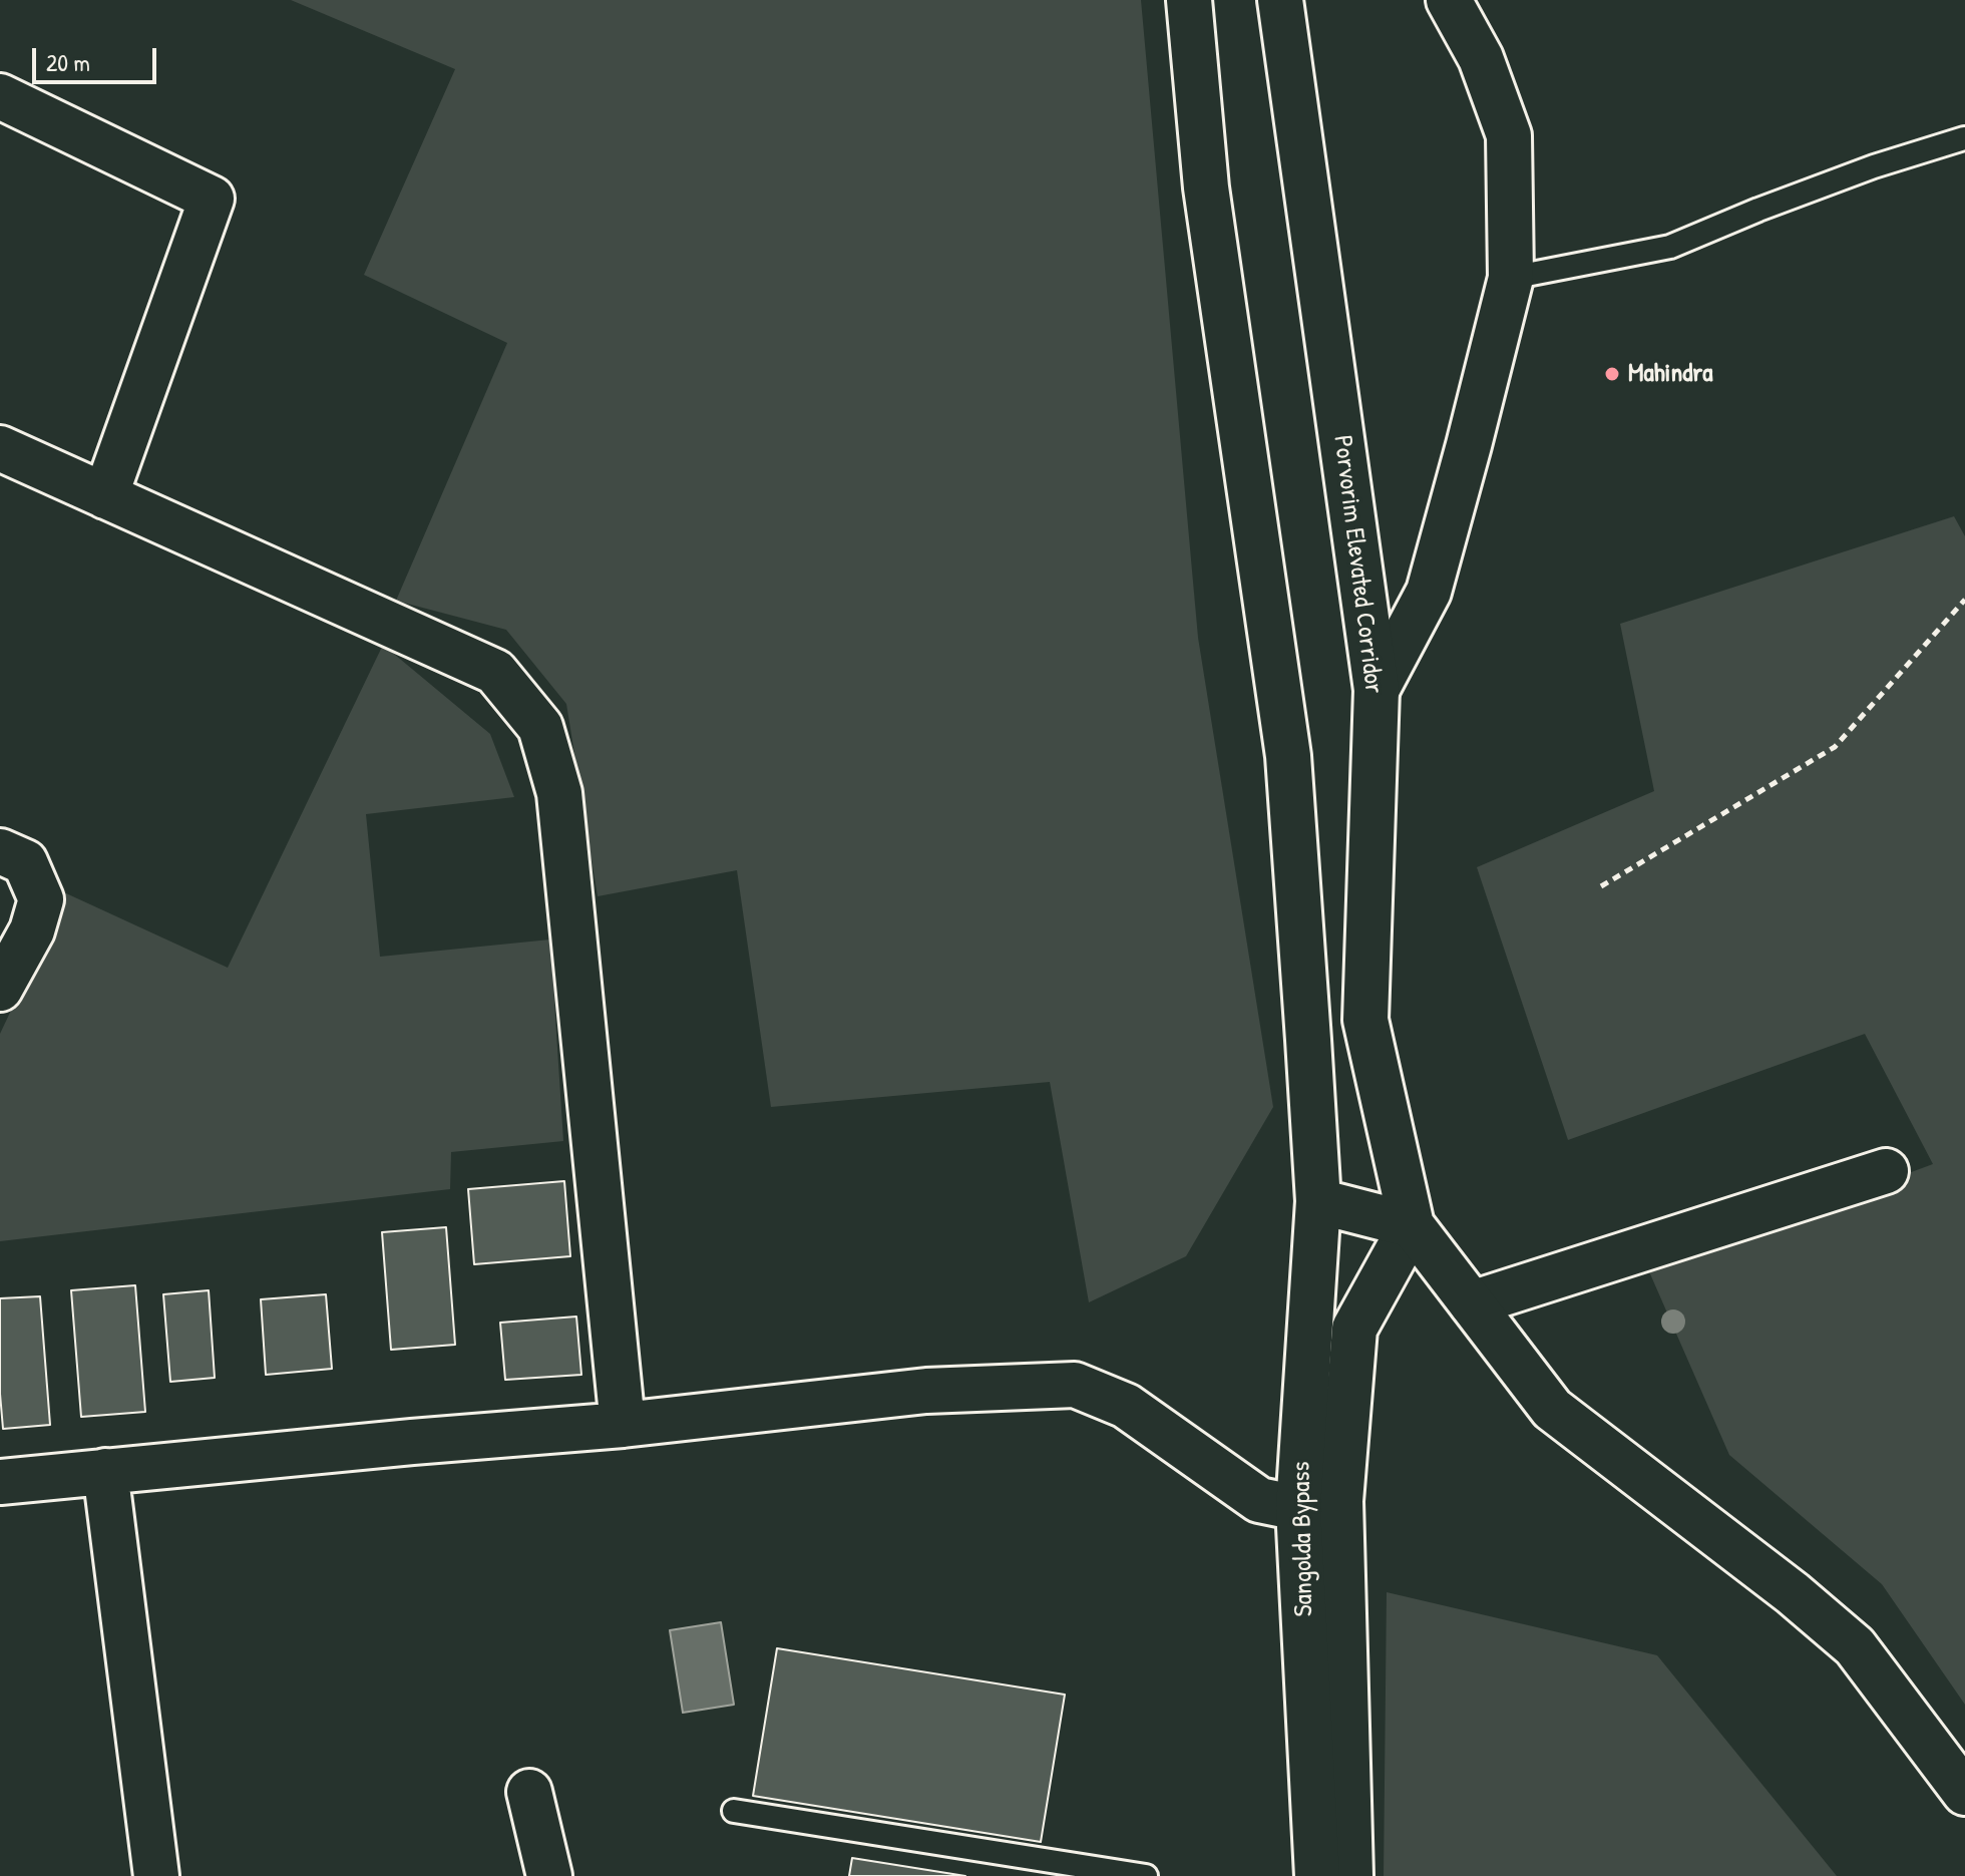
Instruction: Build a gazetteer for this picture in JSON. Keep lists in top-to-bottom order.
{
  "streets": {
    "main road": ["Porvorim Elevated Corridor", "Sangolda Bypass"]
  },
  "crossings": [
    ["Porvorim Elevated Corridor", "Sangolda Bypass"]
  ],
  "places": ["Mahindra"],
  "scale_bar": "20 m"
}
